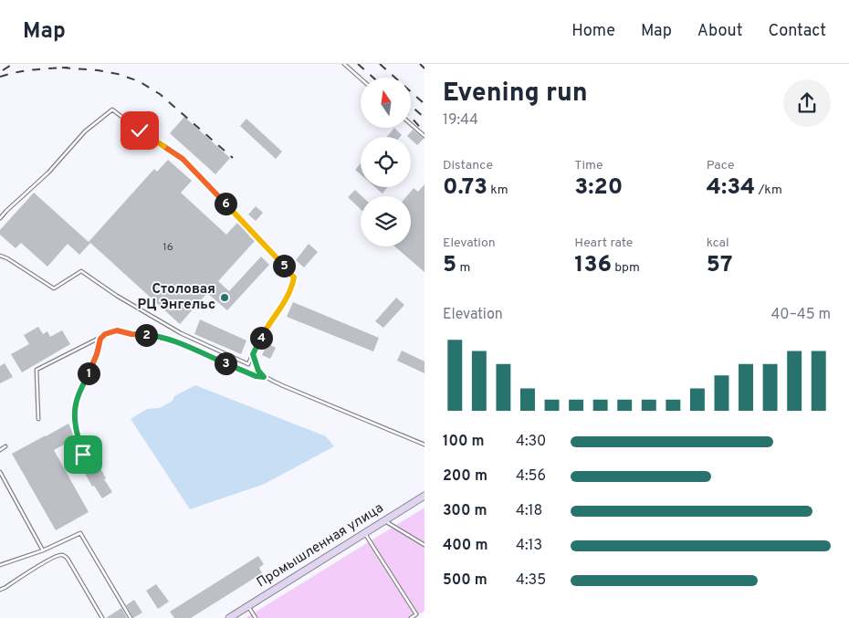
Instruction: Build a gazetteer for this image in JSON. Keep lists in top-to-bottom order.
{
  "streets": {
    "street": ["Промышленная улица"]
  },
  "places": ["Столовая РЦ Энгельс"],
  "house_numbers": ["16"],
  "north": "top",
  "page": {
    "header": "Map",
    "nav": [
      "Home",
      "Map",
      "About",
      "Contact"
    ],
    "heading": ["Evening run", "19:44"],
    "stats": [
      ["Distance", "0.73 km"],
      ["Time", "3:20"],
      ["Pace", "4:34 /km"],
      ["Elevation", "5 m"],
      ["Heart rate", "136 bpm"],
      ["kcal", "57"]
    ],
    "pins": [
      "6",
      "5",
      "2",
      "4",
      "3",
      "1"
    ],
    "chart": ["Elevation", "40–45 m"],
    "list": [
      {
        "name": "100 m",
        "note": "4:30"
      },
      {
        "name": "200 m",
        "note": "4:56"
      },
      {
        "name": "300 m",
        "note": "4:18"
      },
      {
        "name": "400 m",
        "note": "4:13"
      },
      {
        "name": "500 m",
        "note": "4:35"
      }
    ]
  }
}
